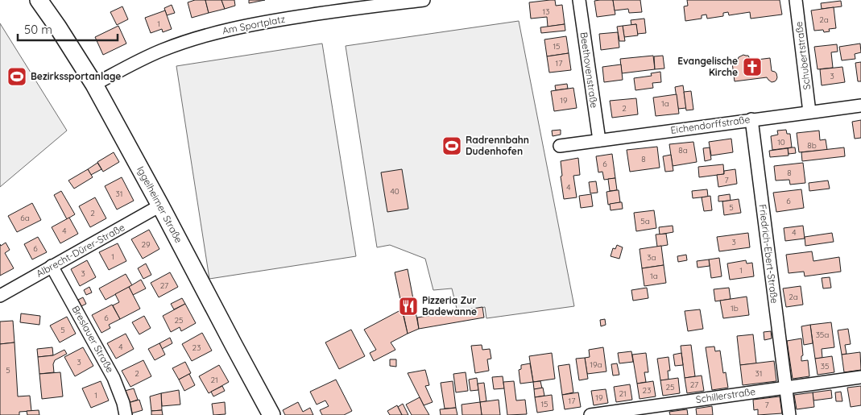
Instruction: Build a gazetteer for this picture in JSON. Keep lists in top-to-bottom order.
{
  "streets": {
    "street": [
      "Am Sportplatz",
      "Schubertstraße",
      "Beethovenstraße",
      "Eichendorffstraße",
      "Iggelheimer Straße",
      "Albrecht-Dürer-Straße",
      "Friedrich-Ebert-Straße",
      "Breslauer Straße",
      "Schillerstraße"
    ]
  },
  "crossings": [
    ["Am Sportplatz", "Iggelheimer Straße"],
    ["Schubertstraße", "Eichendorffstraße"],
    ["Beethovenstraße", "Eichendorffstraße"],
    ["Eichendorffstraße", "Friedrich-Ebert-Straße"],
    ["Iggelheimer Straße", "Albrecht-Dürer-Straße"],
    ["Albrecht-Dürer-Straße", "Breslauer Straße"],
    ["Friedrich-Ebert-Straße", "Schillerstraße"]
  ],
  "places": {
    "church": ["Evangelische Kirche"],
    "sports": ["Bezirkssportanlage", "Radrennbahn Dudenhofen"],
    "restaurant": ["Pizzeria Zur Badewanne"]
  },
  "house_numbers": [
    "13",
    "2a",
    "1",
    "15",
    "17",
    "3",
    "19",
    "1a",
    "2",
    "10",
    "8b",
    "8a",
    "8",
    "6",
    "8",
    "7",
    "4",
    "40",
    "31",
    "6",
    "5",
    "2",
    "6a",
    "5a",
    "4",
    "4",
    "3",
    "29",
    "6",
    "1",
    "3a",
    "1",
    "3",
    "1a",
    "27",
    "2a",
    "1b",
    "6",
    "25",
    "5",
    "35a",
    "4",
    "23",
    "3",
    "19a",
    "35",
    "5",
    "2",
    "31",
    "21",
    "27",
    "25",
    "23",
    "21",
    "1",
    "19",
    "17",
    "15",
    "7"
  ],
  "scale_bar": "50 m"
}
